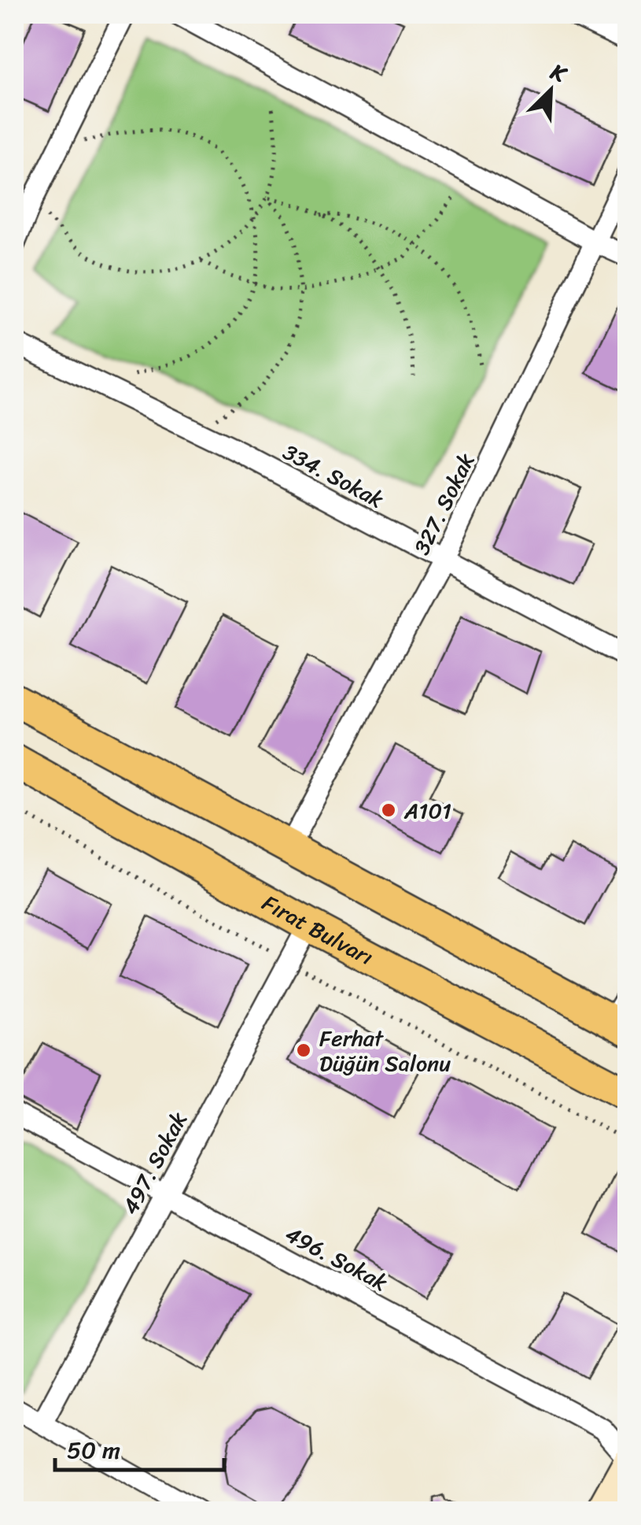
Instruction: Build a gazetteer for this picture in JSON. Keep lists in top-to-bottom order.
{
  "streets": {
    "main road": ["Fırat Bulvarı"],
    "street": [
      "334. Sokak",
      "327. Sokak",
      "497. Sokak",
      "496. Sokak"
    ]
  },
  "crossings": [
    ["334. Sokak", "327. Sokak"],
    ["Fırat Bulvarı", "497. Sokak"],
    ["497. Sokak", "496. Sokak"]
  ],
  "places": ["A101", "Ferhat Düğün Salonu"],
  "scale_bar": "50 m",
  "north": "top right"
}
